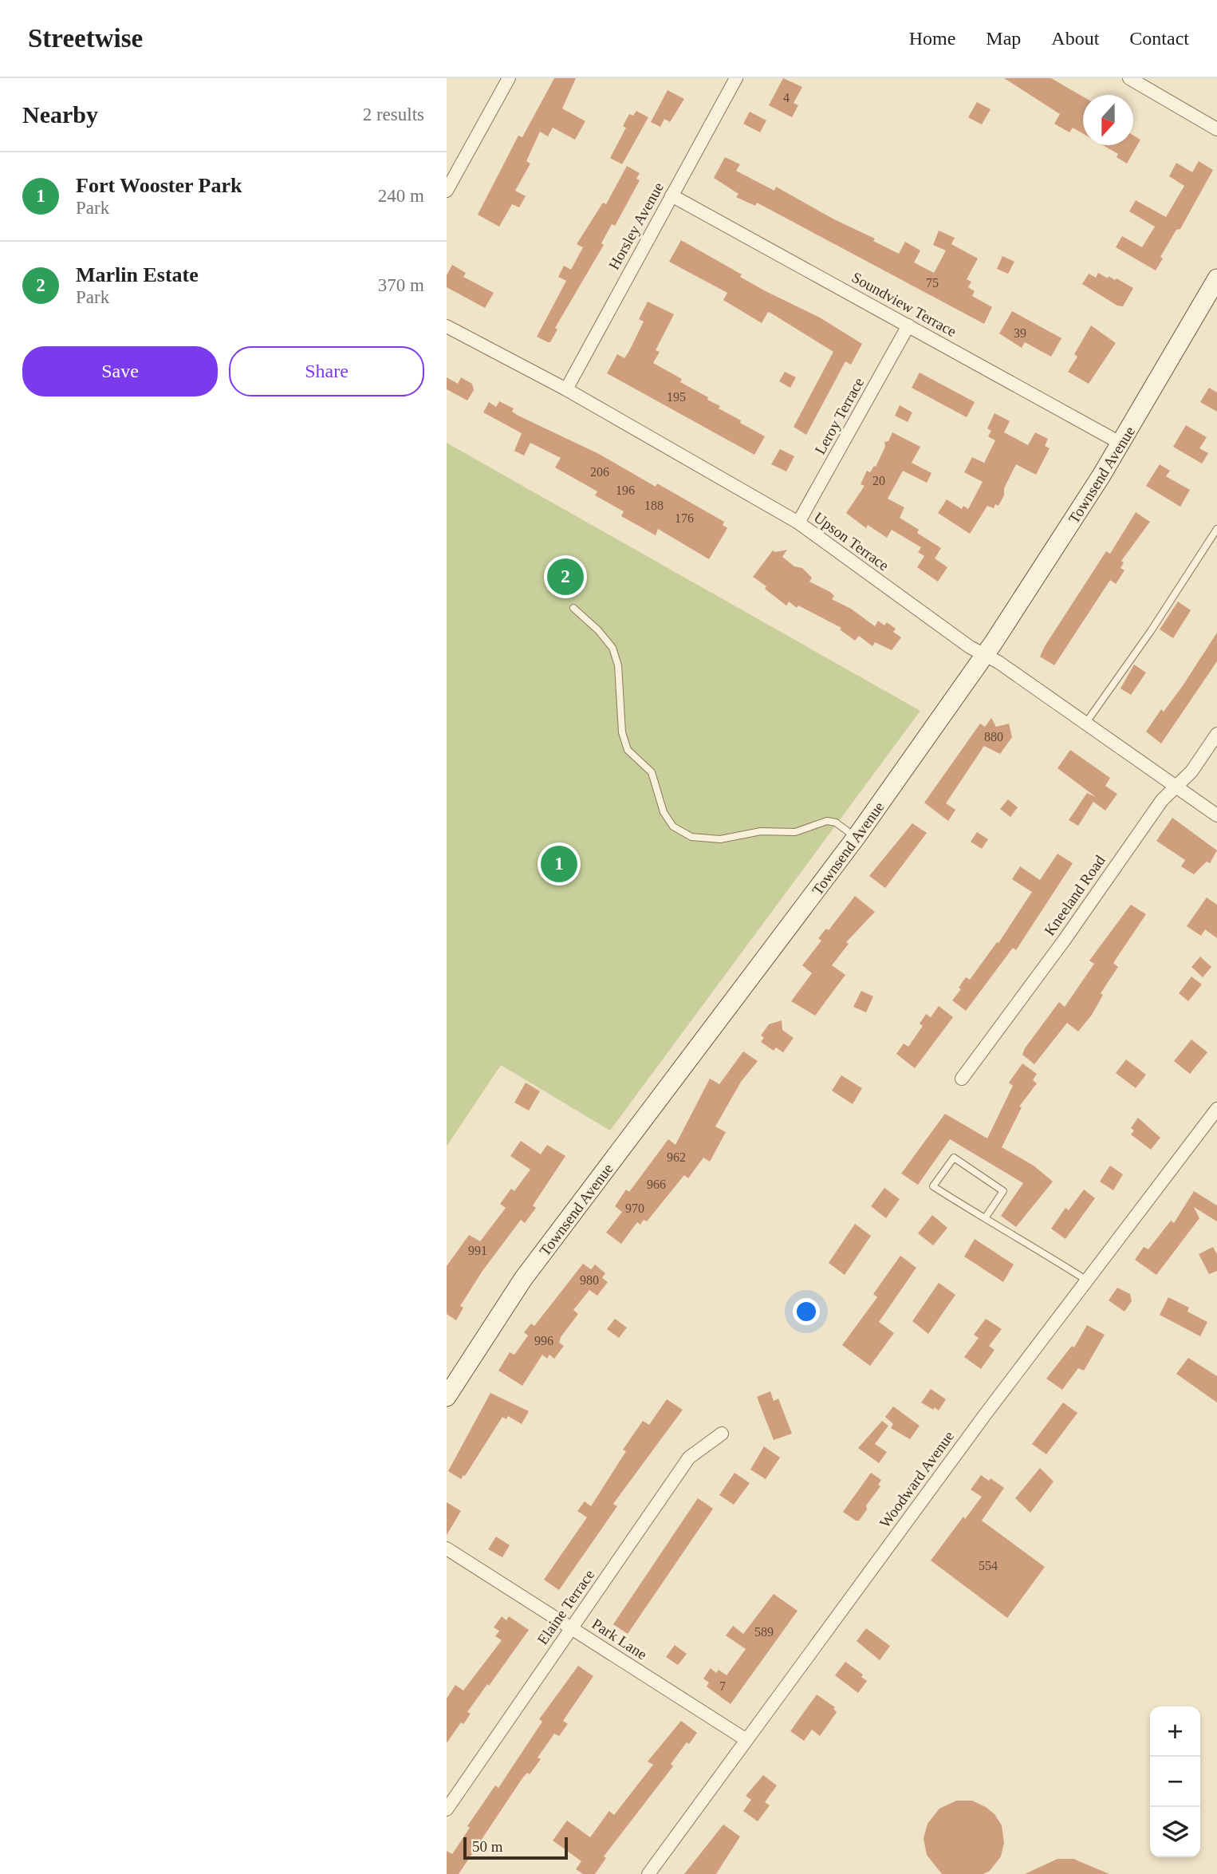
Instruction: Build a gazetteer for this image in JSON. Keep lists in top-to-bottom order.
{
  "streets": {
    "main road": ["Townsend Avenue"],
    "street": [
      "Horsley Avenue",
      "Soundview Terrace",
      "Leroy Terrace",
      "Upson Terrace",
      "Kneeland Road",
      "Woodward Avenue",
      "Elaine Terrace",
      "Park Lane"
    ]
  },
  "crossings": [
    ["Horsley Avenue", "Soundview Terrace"],
    ["Horsley Avenue", "Upson Terrace"],
    ["Soundview Terrace", "Leroy Terrace"],
    ["Soundview Terrace", "Townsend Avenue"],
    ["Leroy Terrace", "Upson Terrace"],
    ["Townsend Avenue", "Upson Terrace"],
    ["Upson Terrace", "Kneeland Road"],
    ["Woodward Avenue", "Park Lane"],
    ["Elaine Terrace", "Park Lane"]
  ],
  "house_numbers": [
    "4",
    "75",
    "39",
    "195",
    "206",
    "20",
    "196",
    "188",
    "176",
    "880",
    "962",
    "966",
    "970",
    "991",
    "980",
    "996",
    "554",
    "589",
    "7"
  ],
  "scale_bar": "50 m",
  "north": "bottom",
  "page": {
    "header": "Streetwise",
    "nav": [
      "Home",
      "Map",
      "About",
      "Contact"
    ],
    "heading": ["Nearby", "2 results"],
    "list": [
      {
        "mark": "1",
        "name": "Fort Wooster Park",
        "note": "Park",
        "value": "240 m"
      },
      {
        "mark": "2",
        "name": "Marlin Estate",
        "note": "Park",
        "value": "370 m"
      }
    ],
    "buttons": ["Save", "Share"],
    "pins": ["2", "1"],
    "map_buttons": ["+", "−"],
    "scale": "50 m"
  }
}
